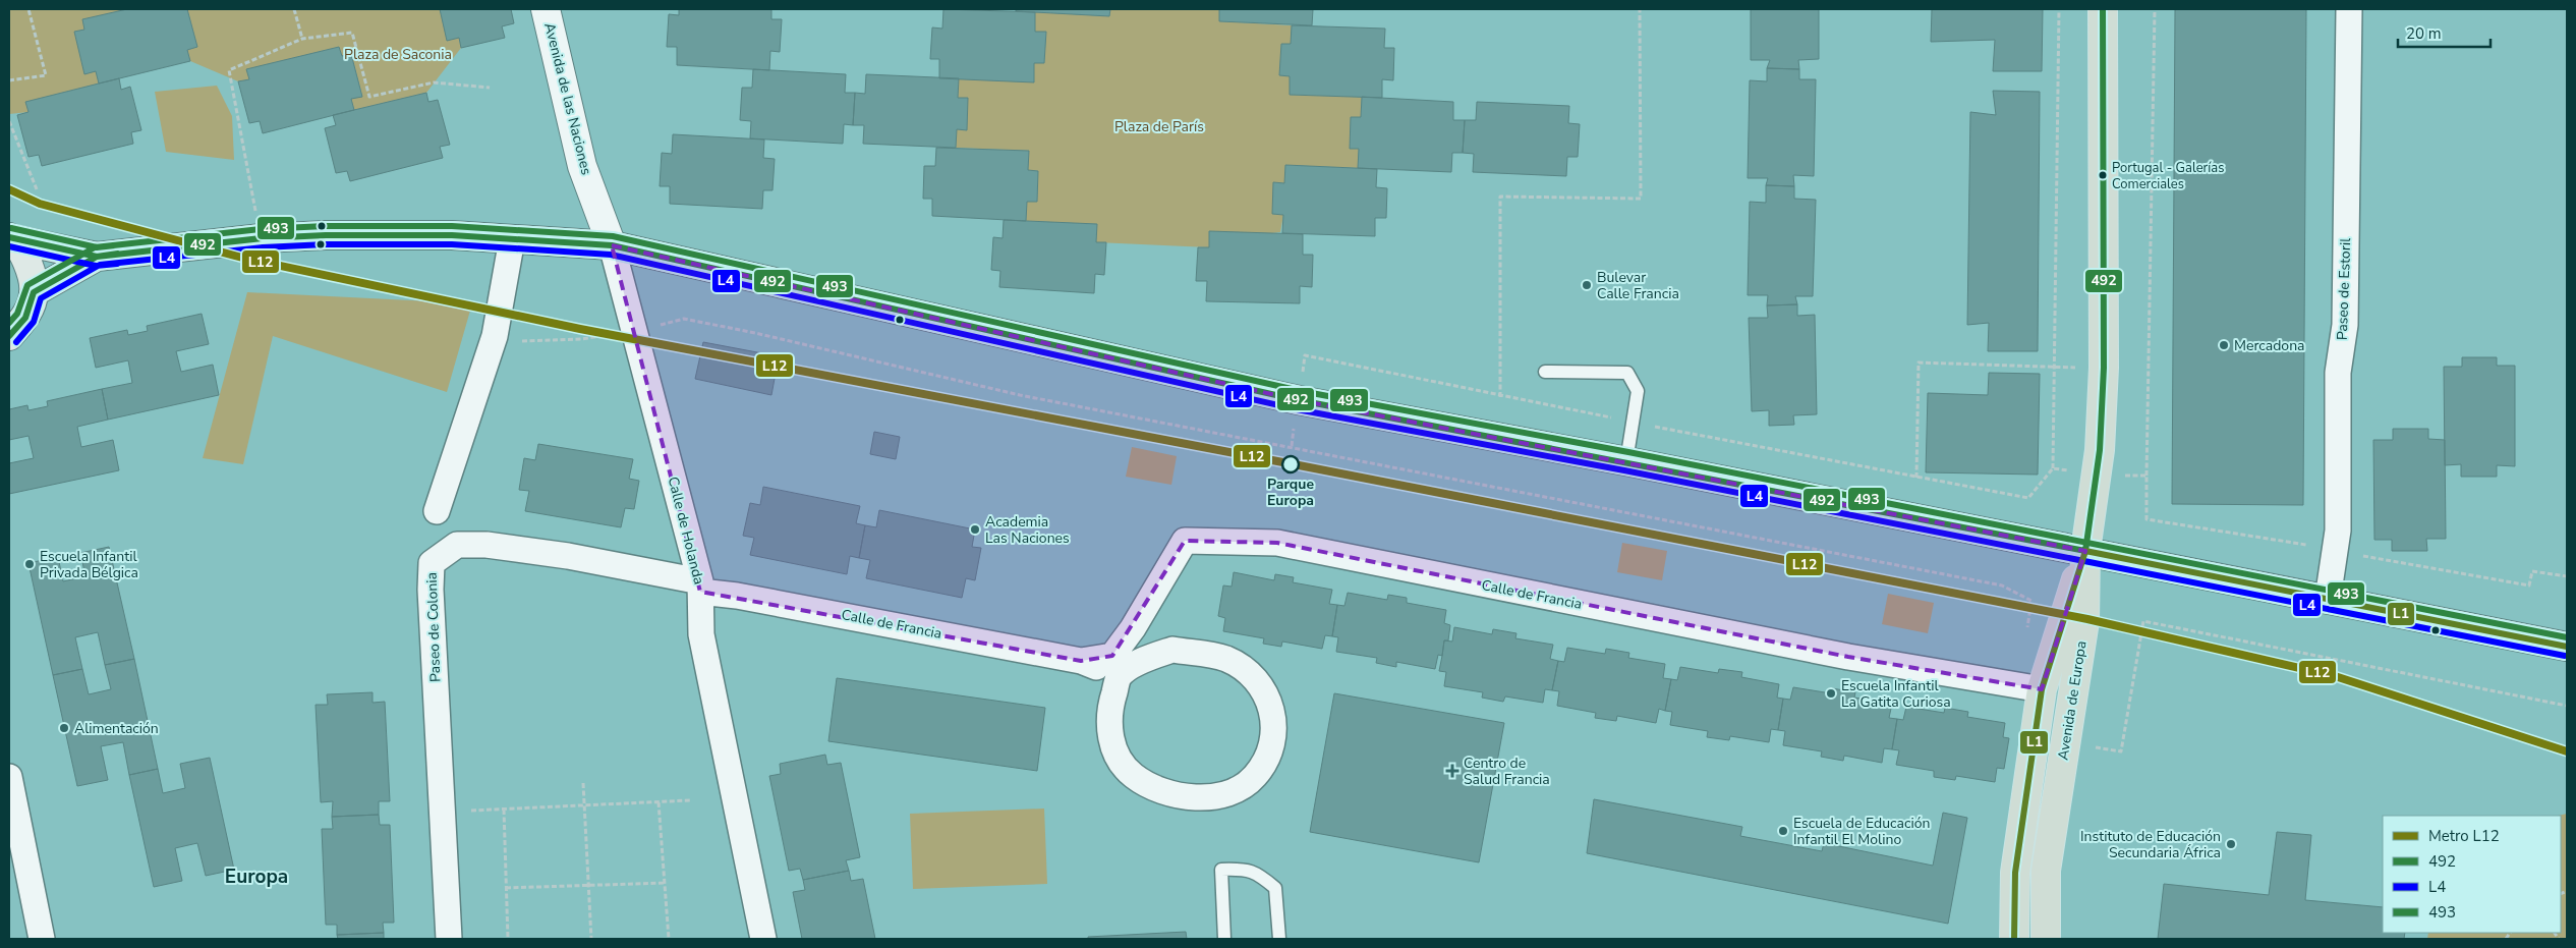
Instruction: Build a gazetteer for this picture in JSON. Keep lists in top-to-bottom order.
{
  "streets": {
    "main road": ["Avenida de Europa"],
    "street": [
      "Avenida de las Naciones",
      "Paseo de Estoril",
      "Calle de Holanda",
      "Calle de Francia",
      "Paseo de Colonia"
    ]
  },
  "crossings": [
    ["Avenida de las Naciones", "Calle de Holanda"],
    ["Calle de Holanda", "Calle de Francia"],
    ["Calle de Holanda", "Paseo de Colonia"],
    ["Calle de Francia", "Paseo de Colonia"],
    ["Calle de Francia", "Avenida de Europa"]
  ],
  "districts": ["Europa"],
  "parks": ["Plaza de Saconia", "Plaza de París"],
  "places": {
    "other": [
      "Portugal - Galerías Comerciales",
      "Bulevar Calle Francia",
      "Mercadona",
      "Parque Europa",
      "Academia Las Naciones",
      "Escuela Infantil Privada Bélgica",
      "Escuela Infantil La Gatita Curiosa",
      "Alimentación",
      "Escuela de Educación Infantil El Molino",
      "Instituto de Educación Secundaria África"
    ],
    "health": ["Centro de Salud Francia"]
  },
  "lines": [
    "transit line 492",
    "metro line L12",
    "transit line 493",
    "transit line L4",
    "transit line L1"
  ],
  "legend": [
    "Metro L12",
    "492",
    "L4",
    "493"
  ],
  "scale_bar": "20 m"
}
